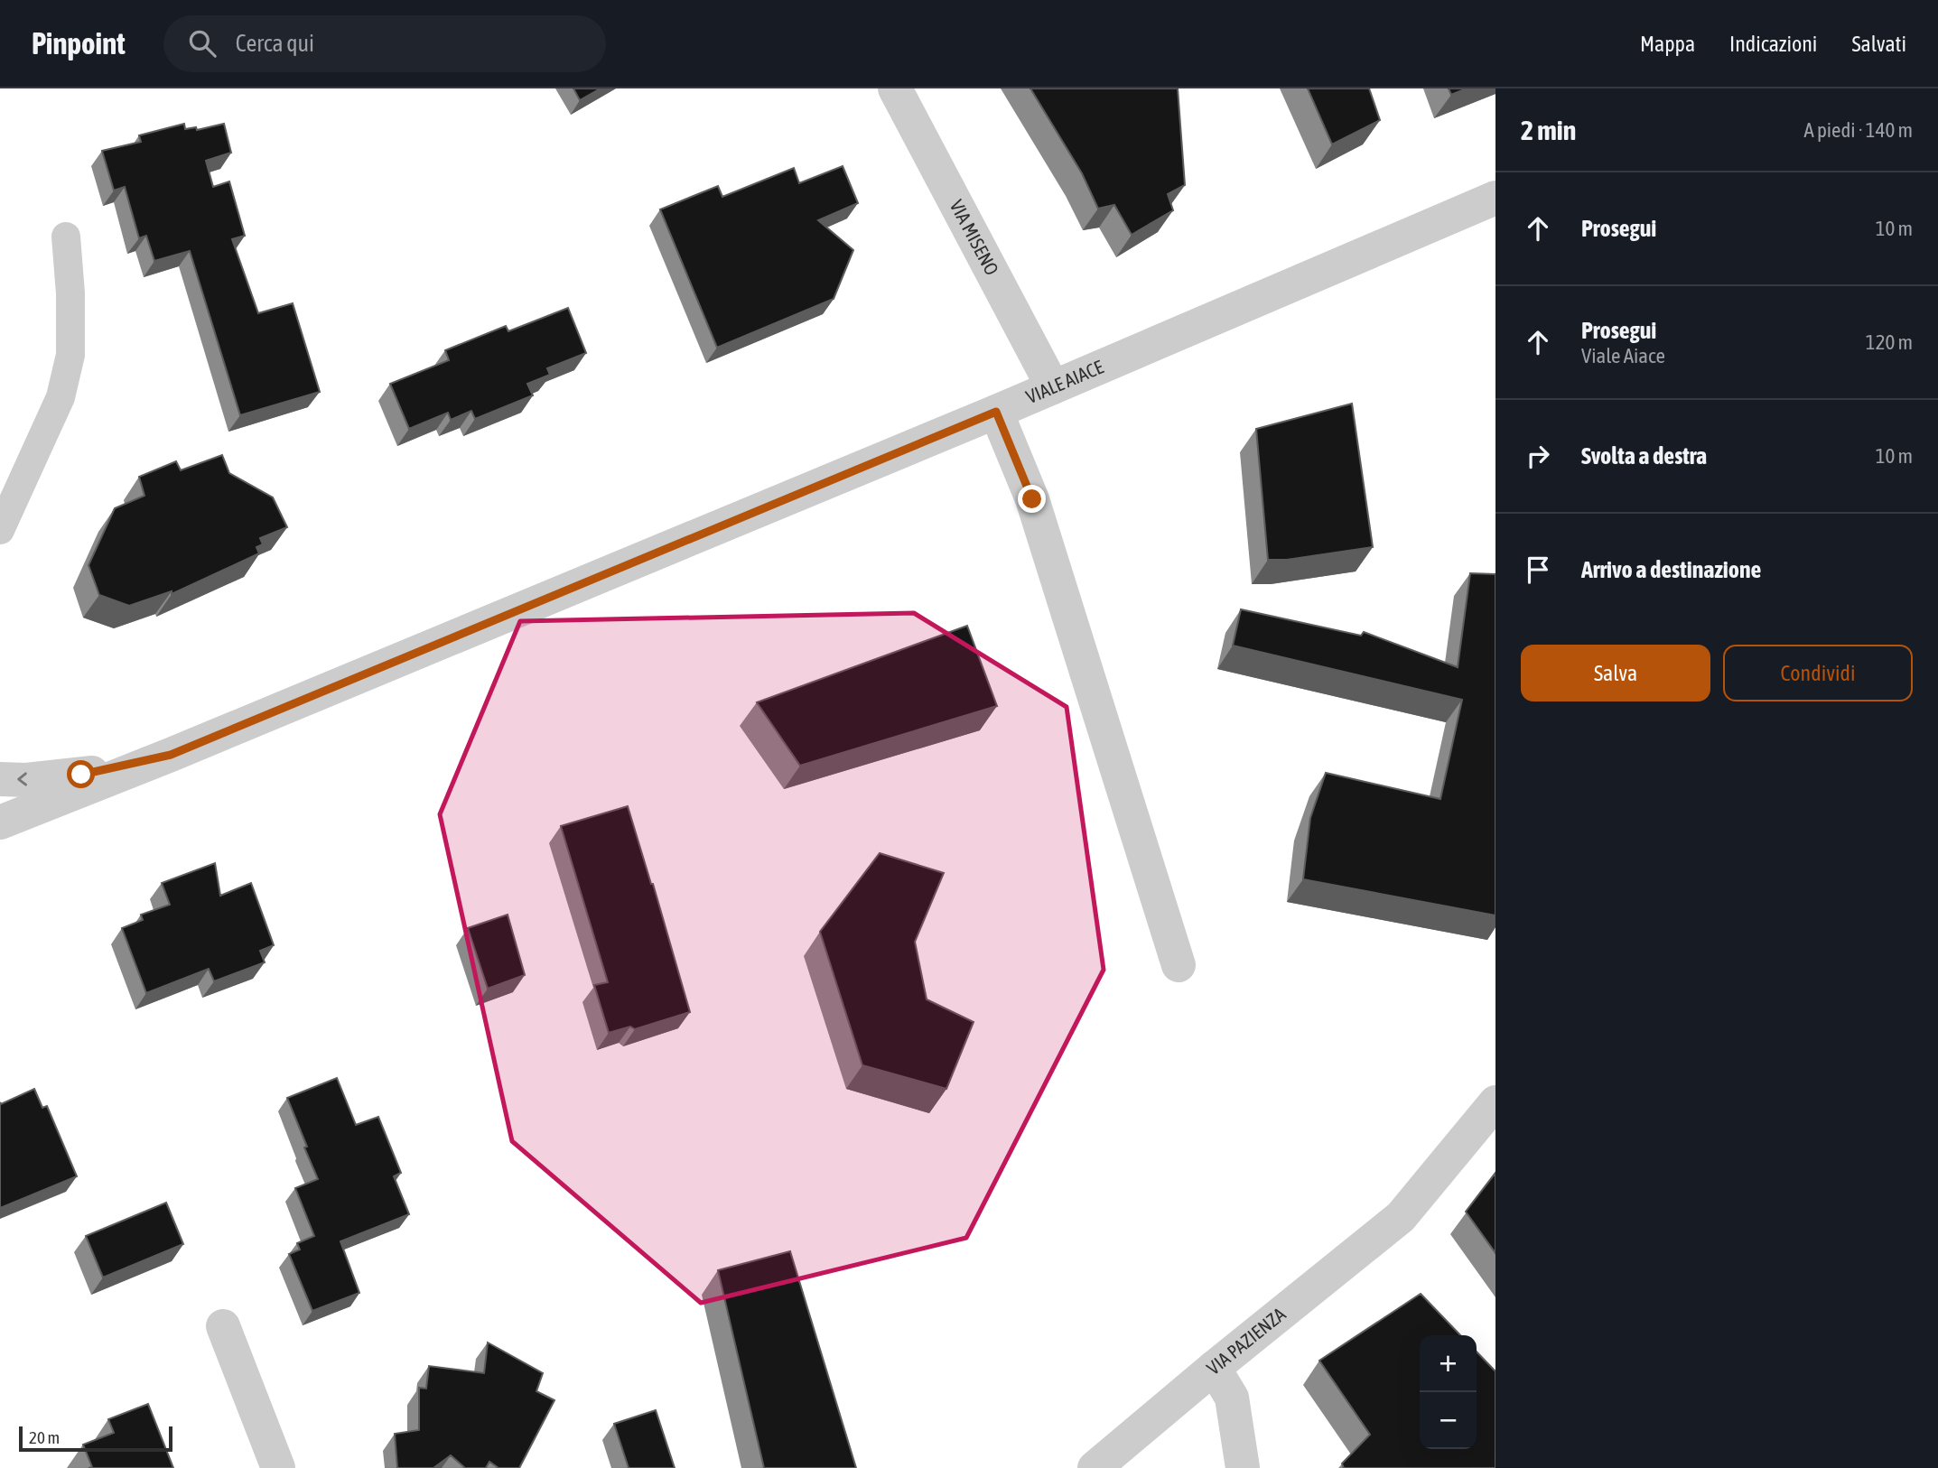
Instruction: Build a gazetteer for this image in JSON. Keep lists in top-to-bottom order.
{
  "streets": {
    "street": ["VIA MISENO", "VIALE AIACE", "VIA PAZIENZA"]
  },
  "crossings": [
    ["VIA MISENO", "VIALE AIACE"]
  ],
  "scale_bar": "20 m",
  "page": {
    "header": "Pinpoint",
    "search": "Cerca qui",
    "nav": ["Mappa", "Indicazioni", "Salvati"],
    "heading": ["2 min", "A piedi · 140 m"],
    "list": [
      ["Prosegui", "10 m"],
      ["Prosegui", "Viale Aiace", "120 m"],
      ["Svolta a destra", "10 m"],
      "Arrivo a destinazione"
    ],
    "buttons": ["Salva", "Condividi"],
    "map_buttons": ["+", "−"],
    "scale": "20 m"
  }
}
